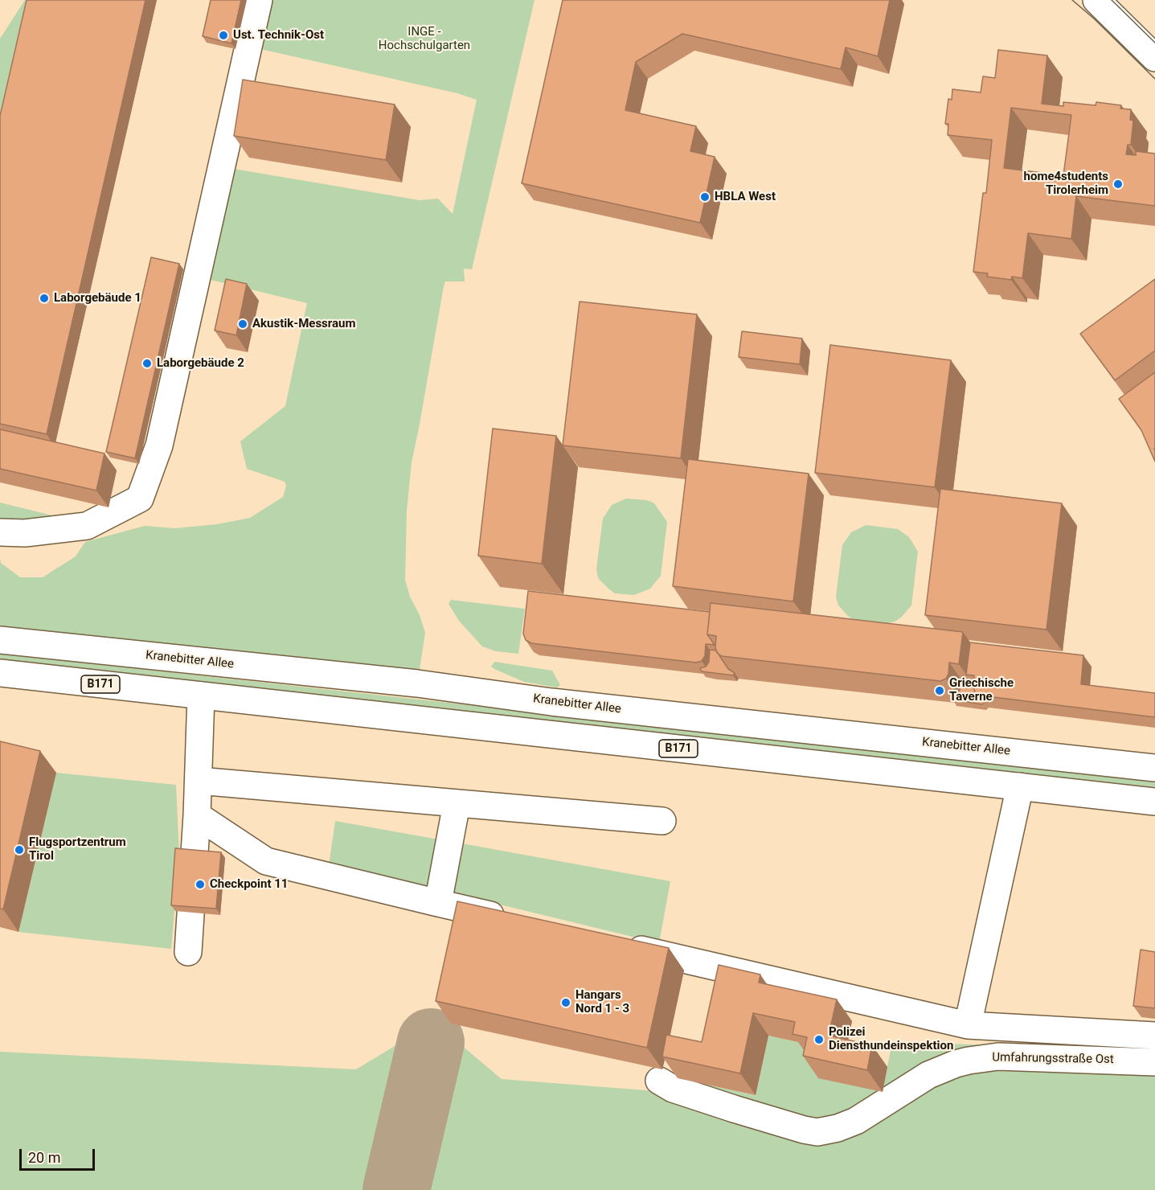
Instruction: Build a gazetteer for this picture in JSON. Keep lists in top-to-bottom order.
{
  "streets": {
    "street": ["Kranebitter Allee", "B171", "Umfahrungsstraße Ost"]
  },
  "parks": ["INGE - Hochschulgarten"],
  "places": [
    "Ust. Technik-Ost",
    "home4students Tirolerheim",
    "HBLA West",
    "Laborgebäude 1",
    "Akustik-Messraum",
    "Laborgebäude 2",
    "Griechische Taverne",
    "Flugsportzentrum Tirol",
    "Checkpoint 11",
    "Hangars Nord 1 - 3",
    "Polizei Diensthundeinspektion"
  ],
  "scale_bar": "20 m"
}
